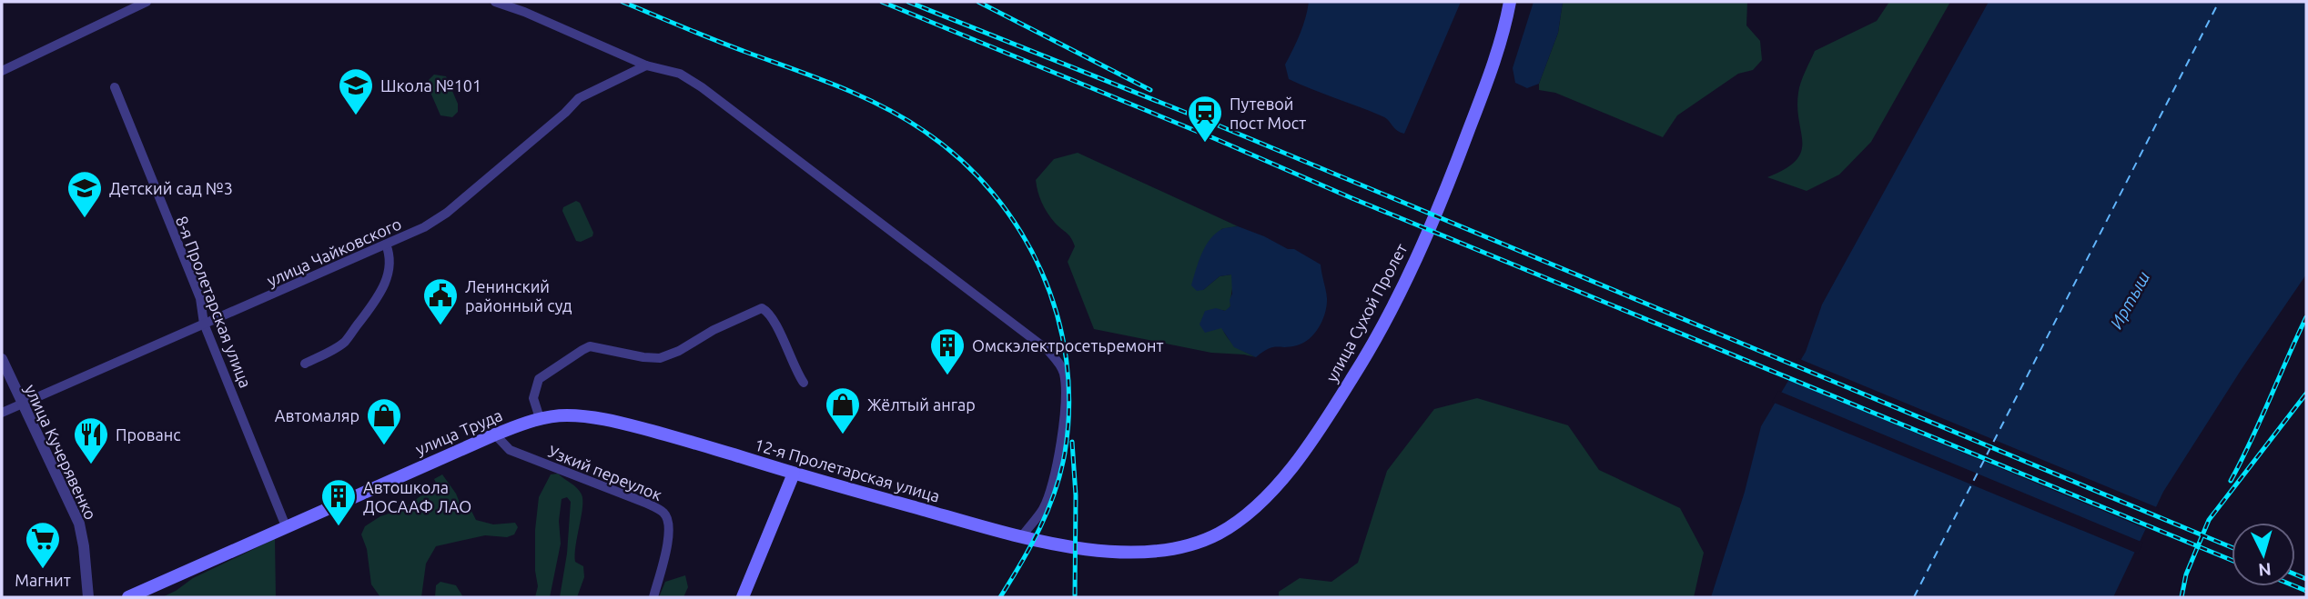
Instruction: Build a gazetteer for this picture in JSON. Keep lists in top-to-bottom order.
{
  "streets": {
    "main road": ["улица Сухой Пролет", "улица Труда", "12-я Пролетарская улица"],
    "street": [
      "улица Чайковского",
      "8-я Пролетарская улица",
      "улица Кучерявенко",
      "Узкий переулок"
    ]
  },
  "crossings": [
    ["улица Чайковского", "8-я Пролетарская улица"],
    ["улица Чайковского", "улица Кучерявенко"],
    ["8-я Пролетарская улица", "улица Труда"],
    ["улица Сухой Пролет", "12-я Пролетарская улица"],
    ["улица Труда", "12-я Пролетарская улица"],
    ["улица Труда", "Узкий переулок"]
  ],
  "water": ["Иртыш"],
  "places": {
    "school or university": ["Школа №101", "Детский сад №3"],
    "station": ["Путевой пост Мост"],
    "public building": ["Ленинский районный суд"],
    "building": ["Омскэлектросетьремонт", "Автошкола ДОСААФ ЛАО"],
    "shop": ["Жёлтый ангар", "Автомаляр"],
    "restaurant": ["Прованс"],
    "supermarket": ["Магнит"]
  },
  "north": "bottom"
}
